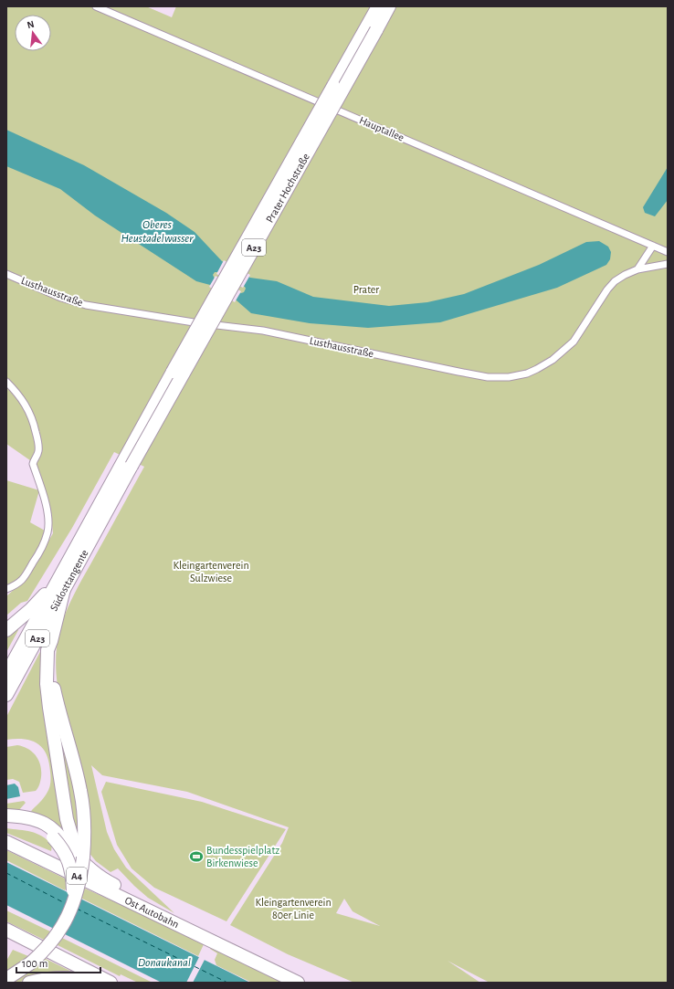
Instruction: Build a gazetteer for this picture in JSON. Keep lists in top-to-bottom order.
{
  "streets": {
    "highway": [
      "Prater Hochstraße",
      "A23",
      "Südosttangente",
      "A4",
      "Ost Autobahn"
    ],
    "street": ["Hauptallee", "Lusthausstraße"]
  },
  "crossings": [
    ["Prater Hochstraße", "Südosttangente"]
  ],
  "water": ["Oberes Heustadelwasser", "Donaukanal"],
  "parks": ["Prater", "Kleingartenverein Sulzwiese", "Kleingartenverein 80er Linie"],
  "places": {
    "sports": ["Bundesspielplatz Birkenwiese"]
  },
  "scale_bar": "100 m",
  "north": "top"
}
